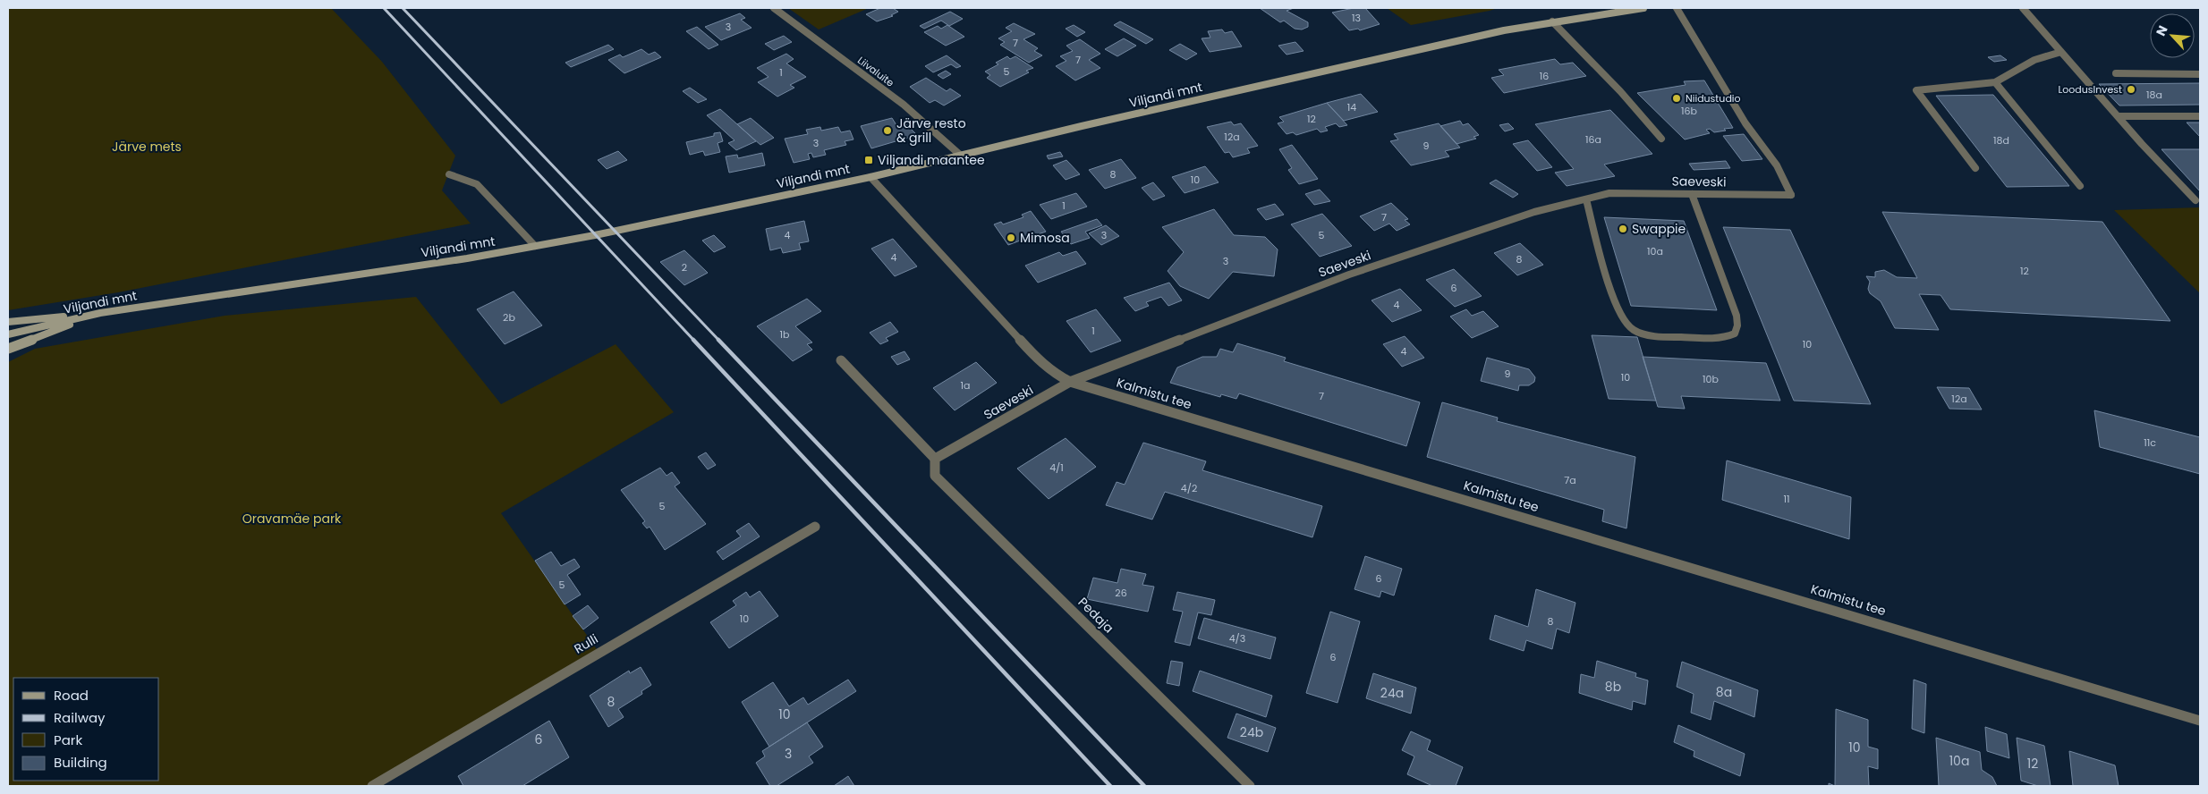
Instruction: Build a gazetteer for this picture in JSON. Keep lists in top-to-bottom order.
{
  "streets": {
    "main road": ["Viljandi mnt"],
    "street": [
      "Liivaluite",
      "Saeveski",
      "Kalmistu tee",
      "Pedaja",
      "Rulli"
    ]
  },
  "crossings": [
    ["Liivaluite", "Viljandi mnt"],
    ["Viljandi mnt", "Kalmistu tee"],
    ["Saeveski", "Kalmistu tee"],
    ["Saeveski", "Pedaja"]
  ],
  "parks": ["Järve mets", "Oravamäe park"],
  "places": {
    "other": [
      "LoodusInvest",
      "Niidustudio",
      "Järve resto & grill",
      "Swappie",
      "Mimosa"
    ],
    "transit": ["Viljandi maantee"]
  },
  "house_numbers": [
    "13",
    "3",
    "7",
    "7",
    "5",
    "1",
    "16",
    "18a",
    "14",
    "16b",
    "12",
    "12a",
    "16a",
    "18d",
    "3",
    "9",
    "8",
    "10",
    "1",
    "7",
    "4",
    "3",
    "5",
    "10a",
    "4",
    "8",
    "3",
    "2",
    "12",
    "6",
    "4",
    "2b",
    "1",
    "1b",
    "10",
    "4",
    "9",
    "10",
    "10b",
    "1a",
    "7",
    "12a",
    "11c",
    "4/1",
    "7a",
    "4/2",
    "11",
    "5",
    "6",
    "5",
    "26",
    "10",
    "8",
    "4/3",
    "6",
    "8b",
    "8a",
    "24a",
    "8",
    "10",
    "24b",
    "6",
    "10",
    "3",
    "10a",
    "12"
  ],
  "legend": [
    "Road",
    "Railway",
    "Park",
    "Building"
  ],
  "north": "top left"
}
